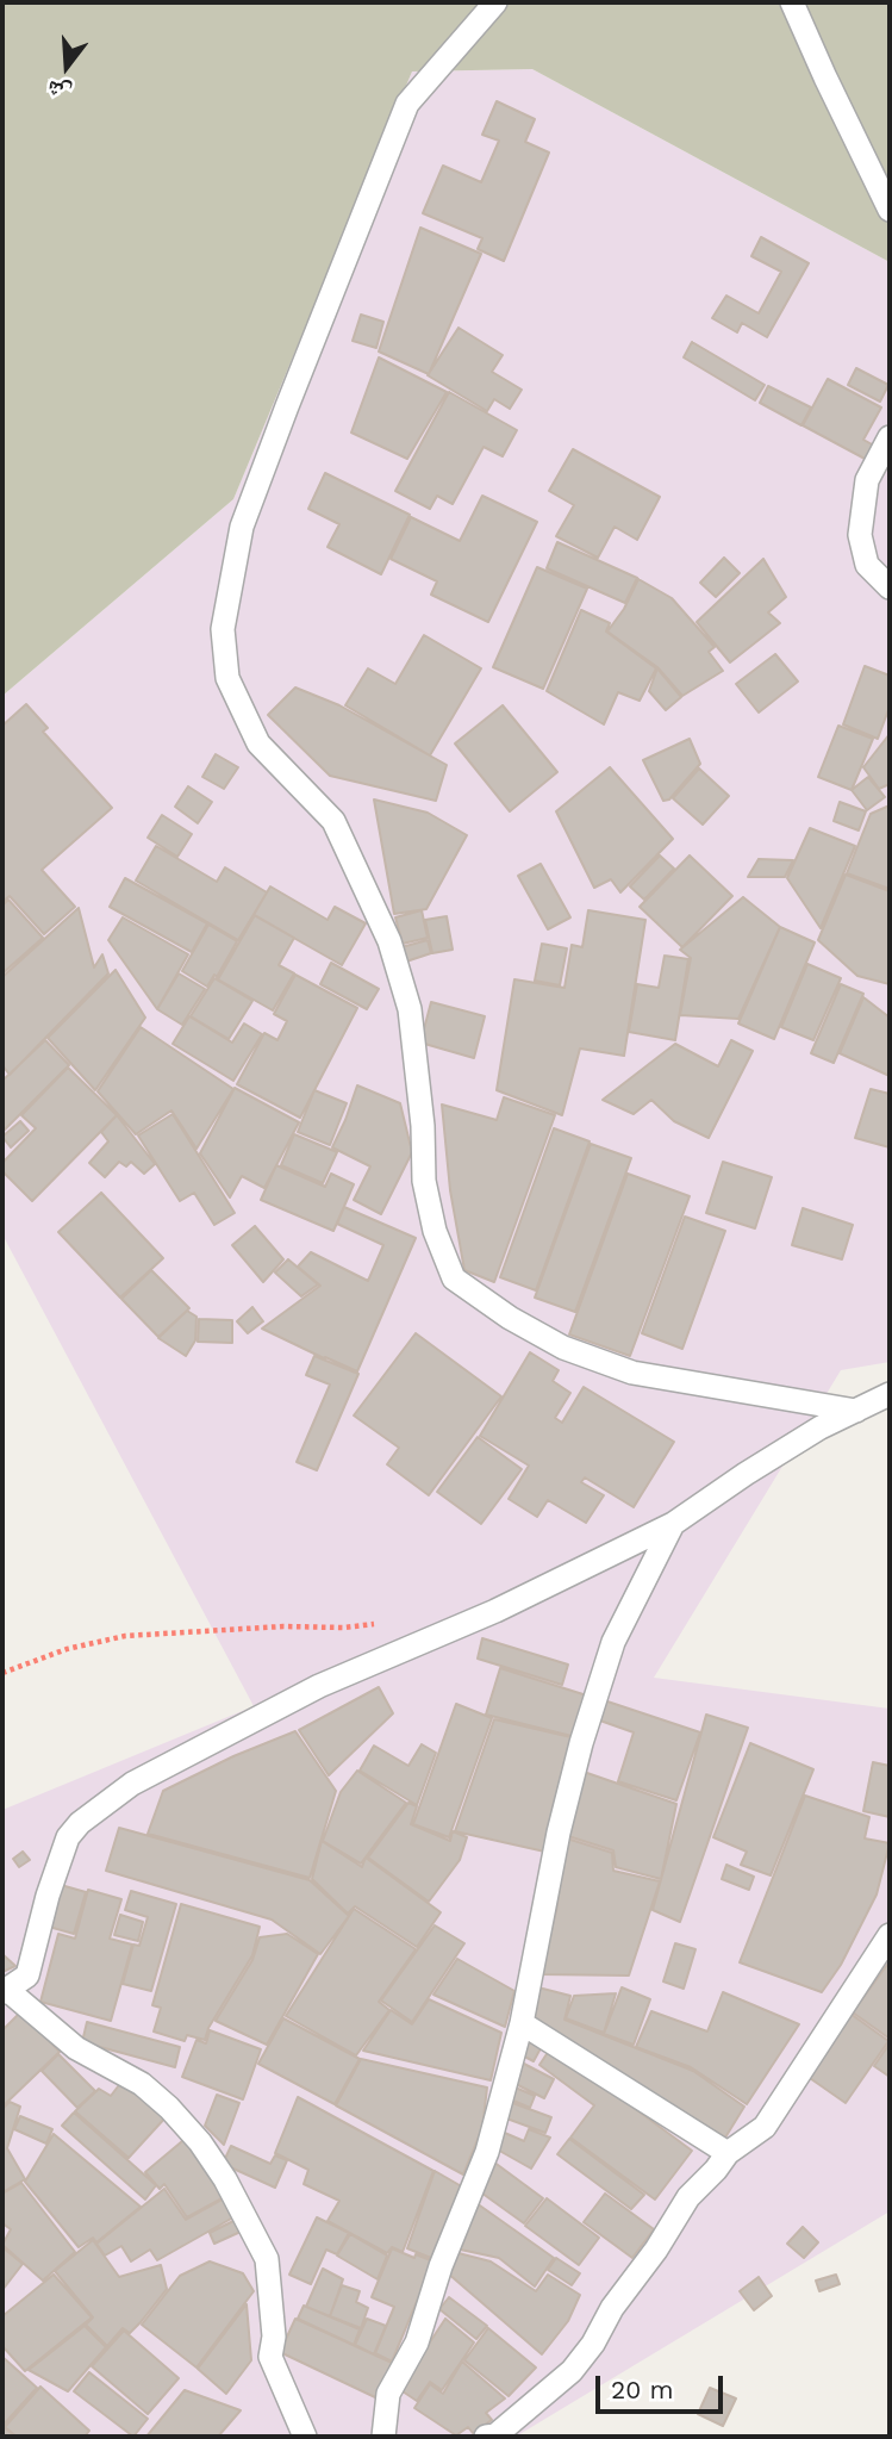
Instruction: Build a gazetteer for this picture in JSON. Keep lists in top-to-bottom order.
{
  "scale_bar": "20 m",
  "north": "bottom"
}
